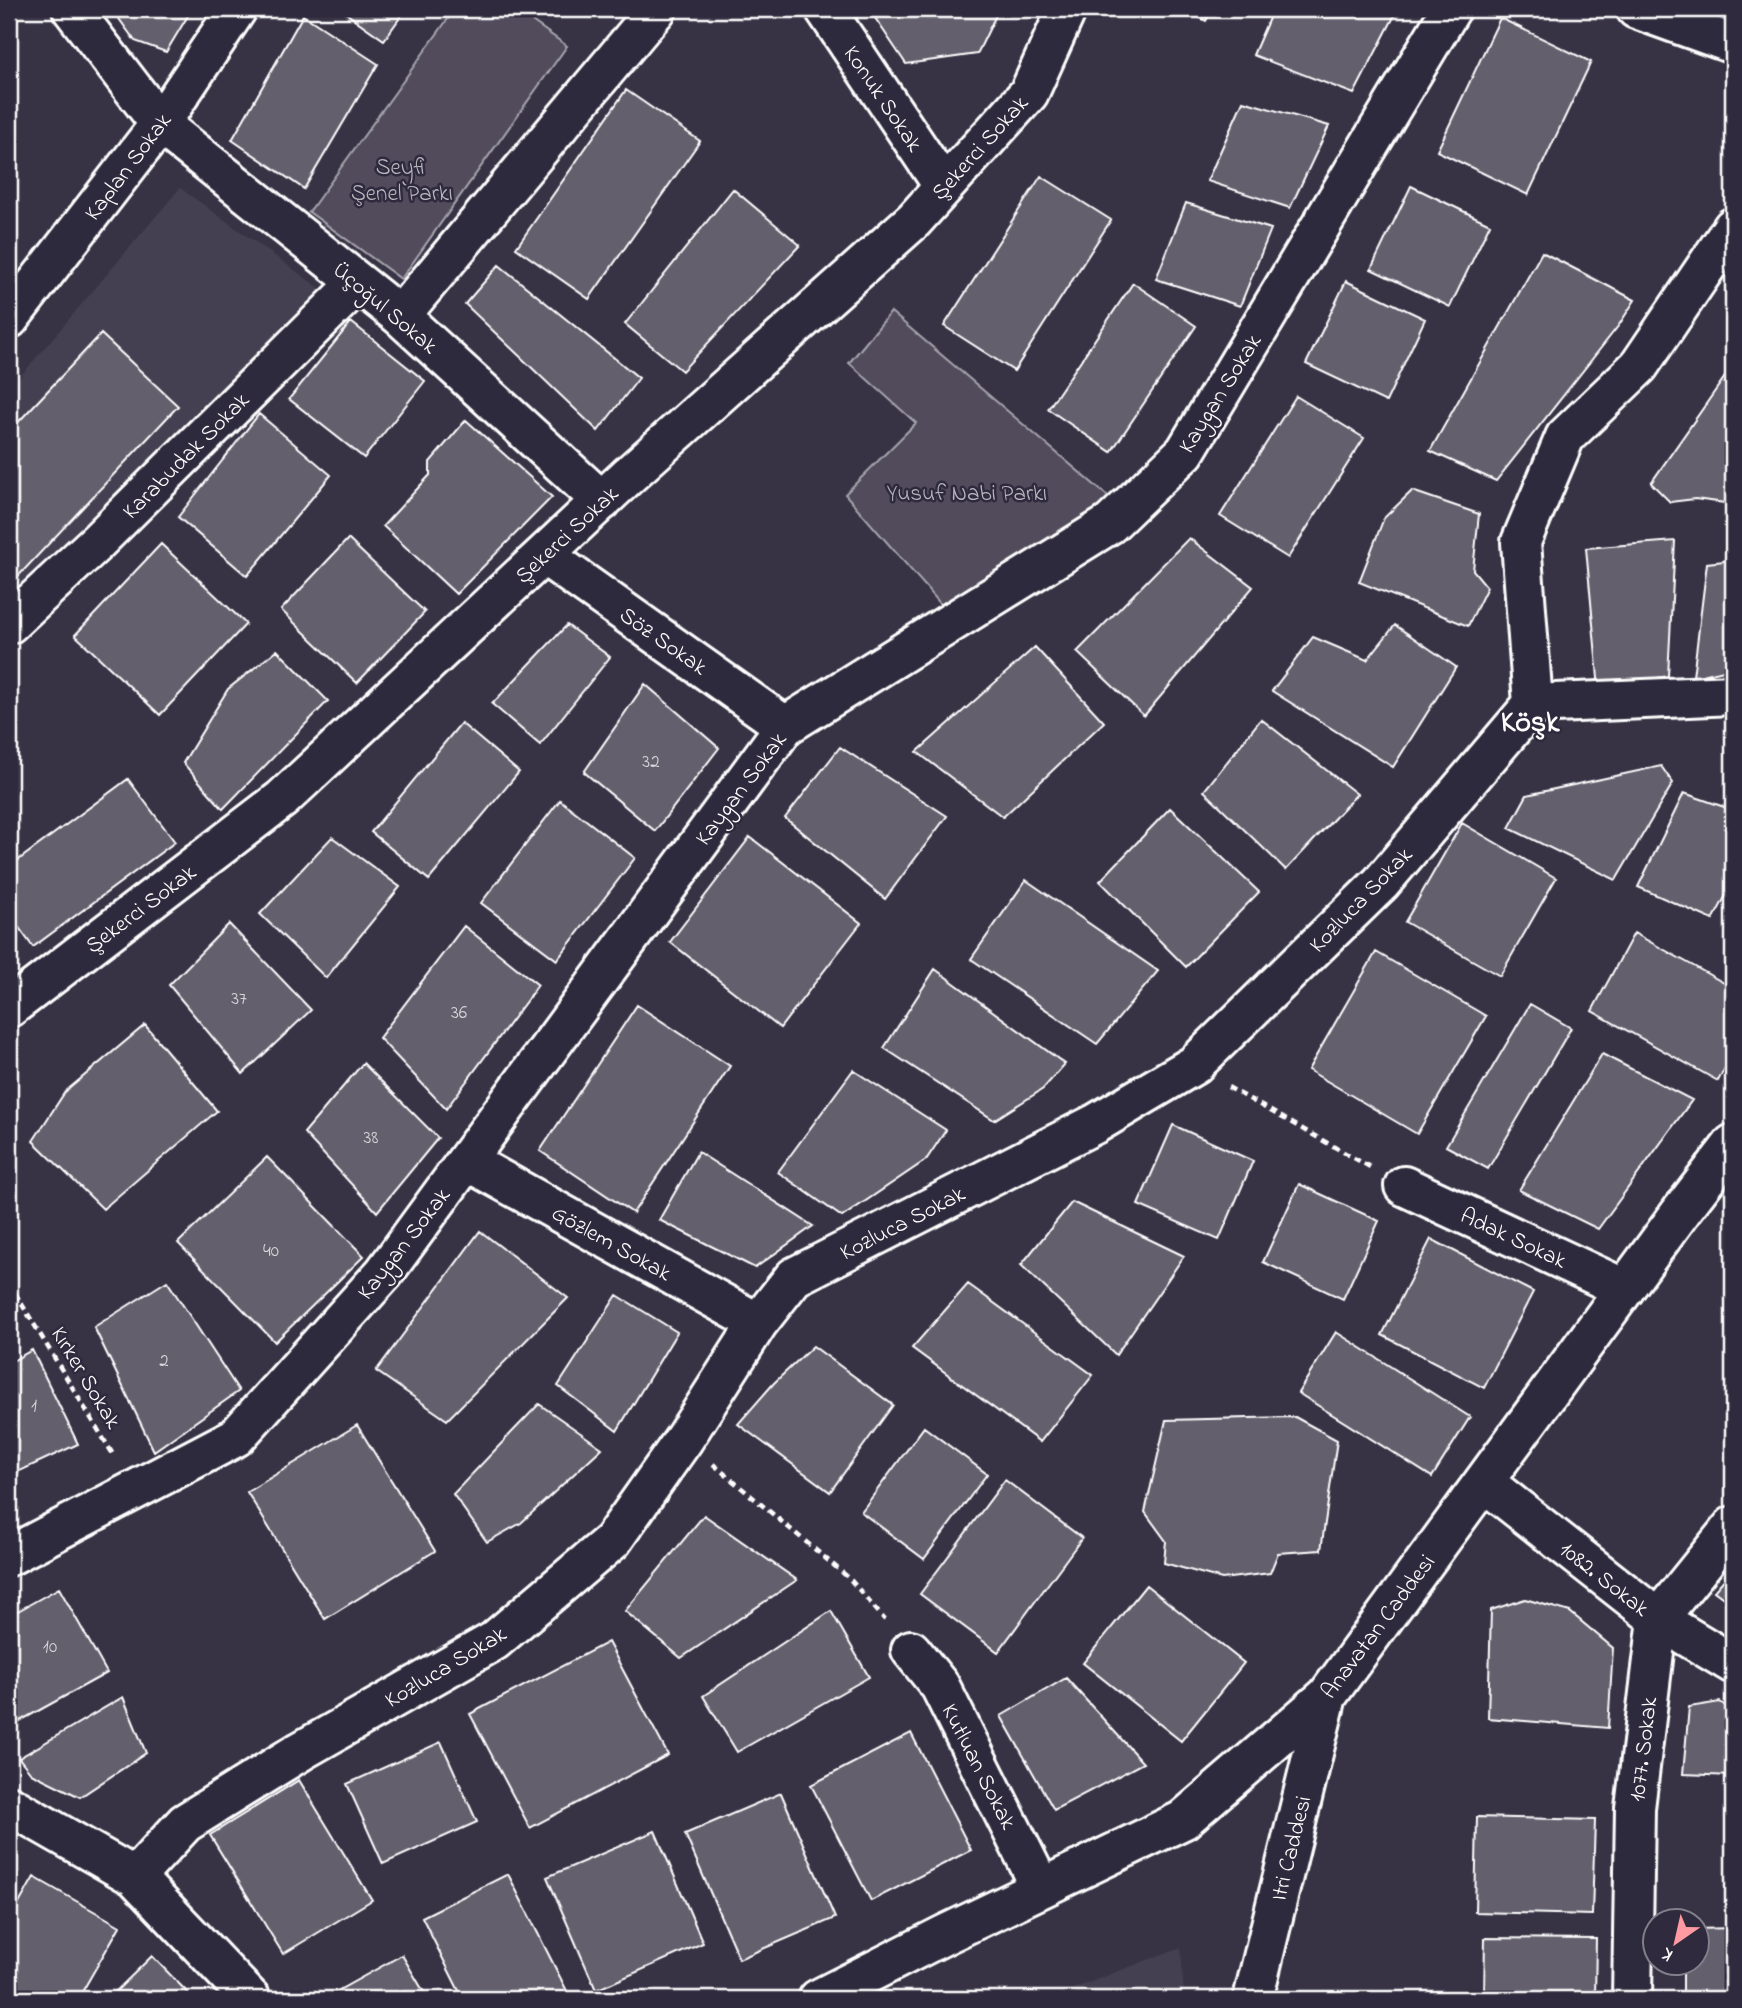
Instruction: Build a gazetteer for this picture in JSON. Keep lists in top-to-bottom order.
{
  "streets": {
    "street": [
      "Konuk Sokak",
      "Şekerci Sokak",
      "Kaplan Sokak",
      "Üçoğul Sokak",
      "Kaygan Sokak",
      "Karabudak Sokak",
      "Söz Sokak",
      "Kozluca Sokak",
      "Adak Sokak",
      "Gözlem Sokak",
      "1082. Sokak",
      "Anavatan Caddesi",
      "1077. Sokak",
      "Kutluan Sokak",
      "Itri Caddesi"
    ],
    "path": ["Kırker Sokak"]
  },
  "crossings": [
    ["Konuk Sokak", "Şekerci Sokak"],
    ["Şekerci Sokak", "Üçoğul Sokak"],
    ["Şekerci Sokak", "Söz Sokak"],
    ["Kaplan Sokak", "Üçoğul Sokak"],
    ["Üçoğul Sokak", "Karabudak Sokak"],
    ["Kaygan Sokak", "Söz Sokak"],
    ["Kaygan Sokak", "Gözlem Sokak"],
    ["Kaygan Sokak", "Kırker Sokak"],
    ["Kozluca Sokak", "Gözlem Sokak"],
    ["Adak Sokak", "Anavatan Caddesi"],
    ["1082. Sokak", "Anavatan Caddesi"],
    ["1082. Sokak", "1077. Sokak"],
    ["Anavatan Caddesi", "Kutluan Sokak"],
    ["Anavatan Caddesi", "Itri Caddesi"]
  ],
  "districts": ["Köşk"],
  "parks": ["Seyfi Şenel Parkı", "Yusuf Nabi Parkı"],
  "house_numbers": [
    "32",
    "37",
    "36",
    "38",
    "40",
    "2",
    "1",
    "10"
  ],
  "north": "bottom left"
}
